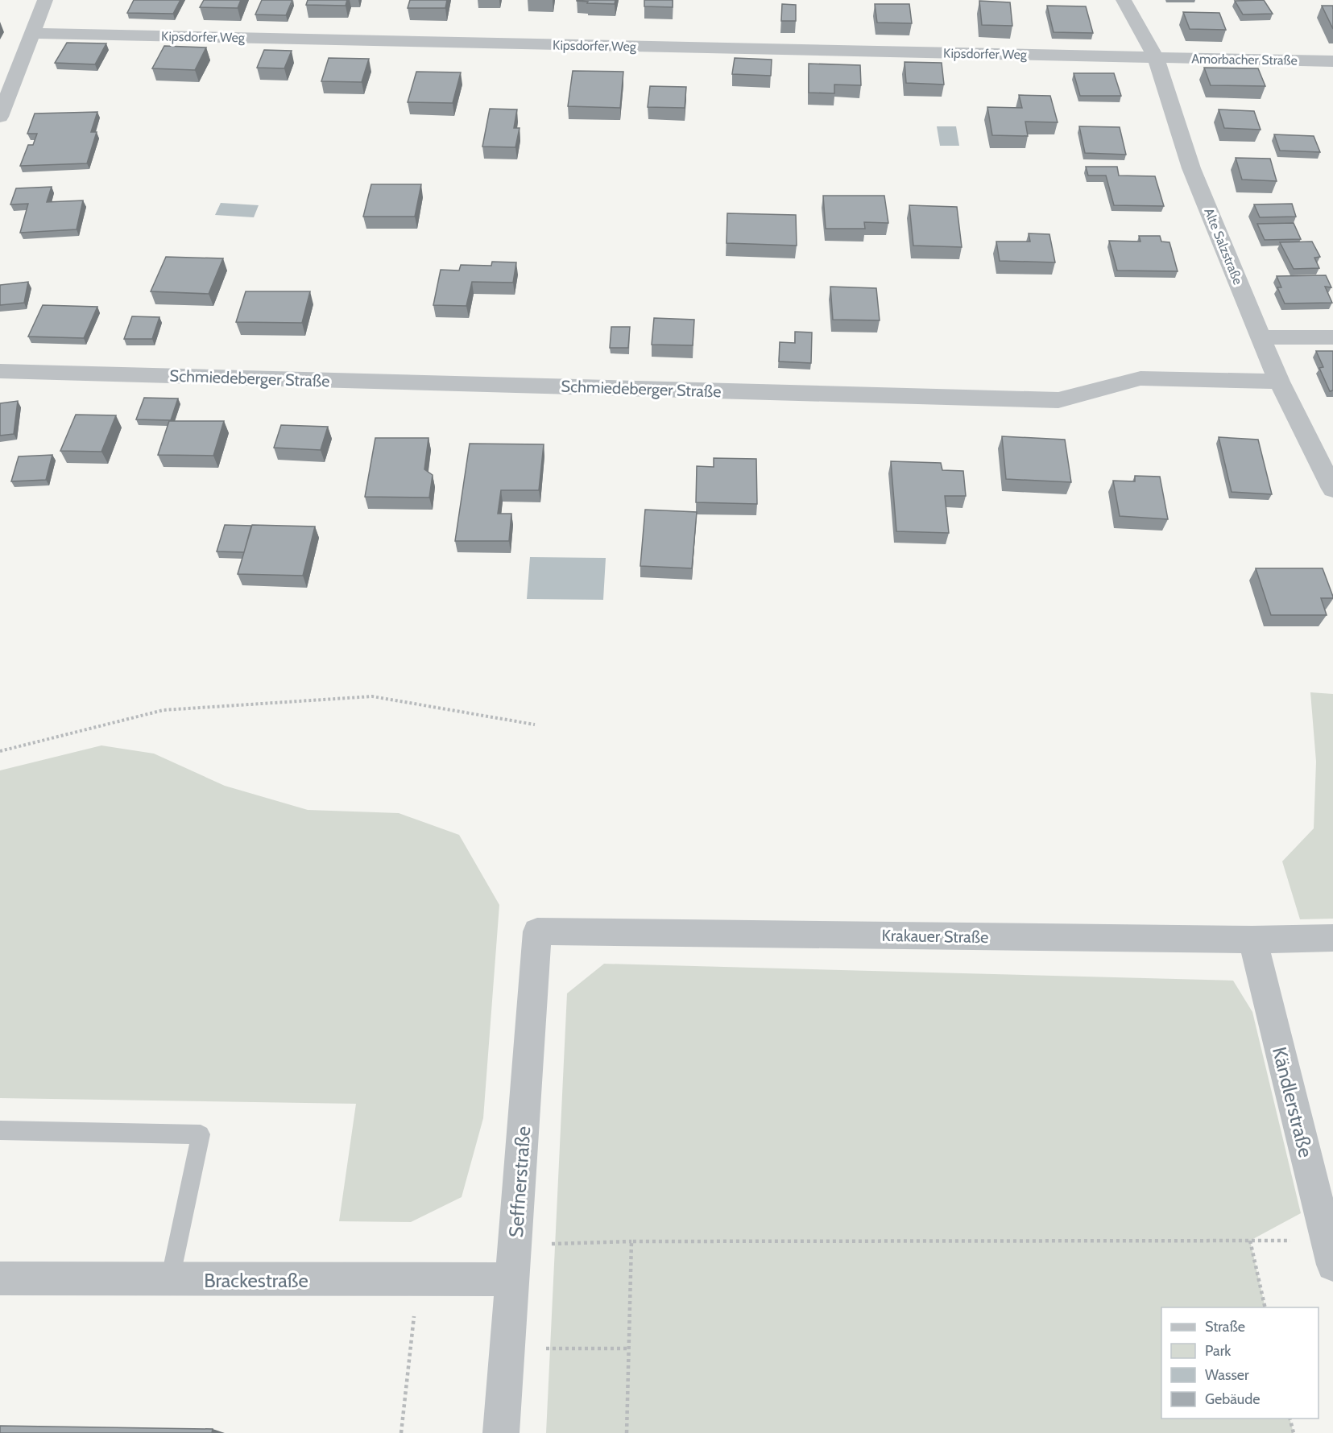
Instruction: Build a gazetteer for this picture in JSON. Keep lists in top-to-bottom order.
{
  "streets": {
    "street": [
      "Kipsdorfer Weg",
      "Amorbacher Straße",
      "Alte Salzstraße",
      "Schmiedeberger Straße",
      "Krakauer Straße",
      "Kändlerstraße",
      "Seffnerstraße",
      "Brackestraße"
    ]
  },
  "crossings": [
    ["Kipsdorfer Weg", "Amorbacher Straße"],
    ["Kipsdorfer Weg", "Alte Salzstraße"],
    ["Amorbacher Straße", "Alte Salzstraße"],
    ["Alte Salzstraße", "Schmiedeberger Straße"],
    ["Krakauer Straße", "Kändlerstraße"],
    ["Krakauer Straße", "Seffnerstraße"],
    ["Seffnerstraße", "Brackestraße"]
  ],
  "legend": [
    "Straße",
    "Park",
    "Wasser",
    "Gebäude"
  ]
}
